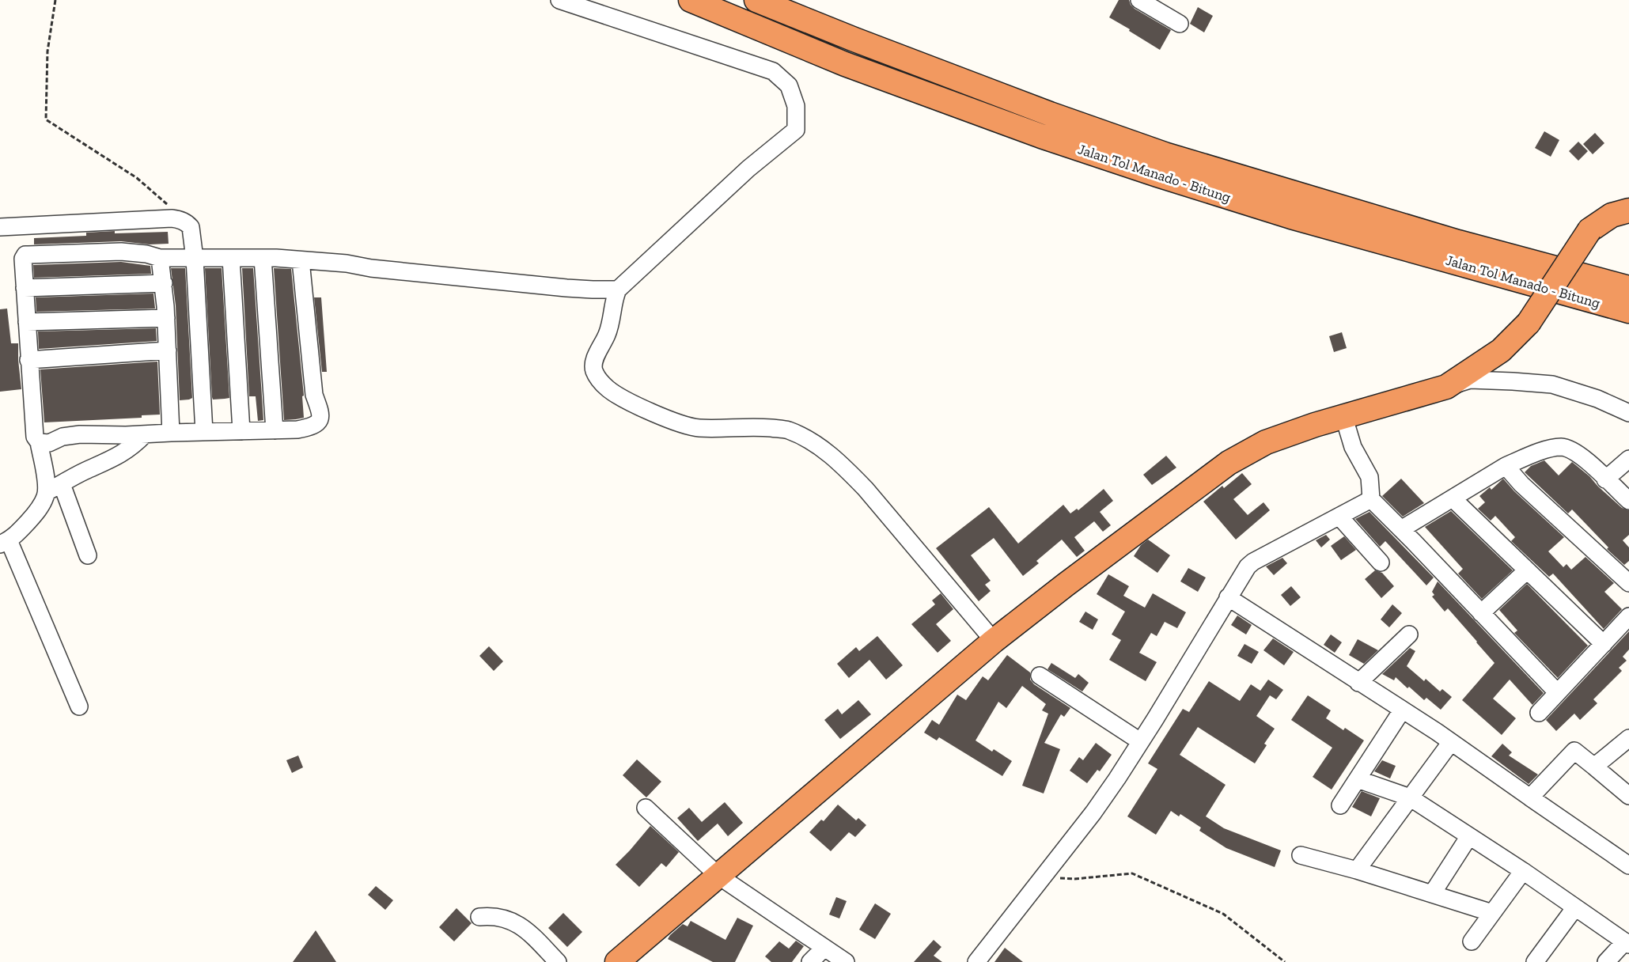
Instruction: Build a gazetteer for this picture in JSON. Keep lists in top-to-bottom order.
{
  "streets": {
    "highway": ["Jalan Tol Manado - Bitung"]
  }
}
